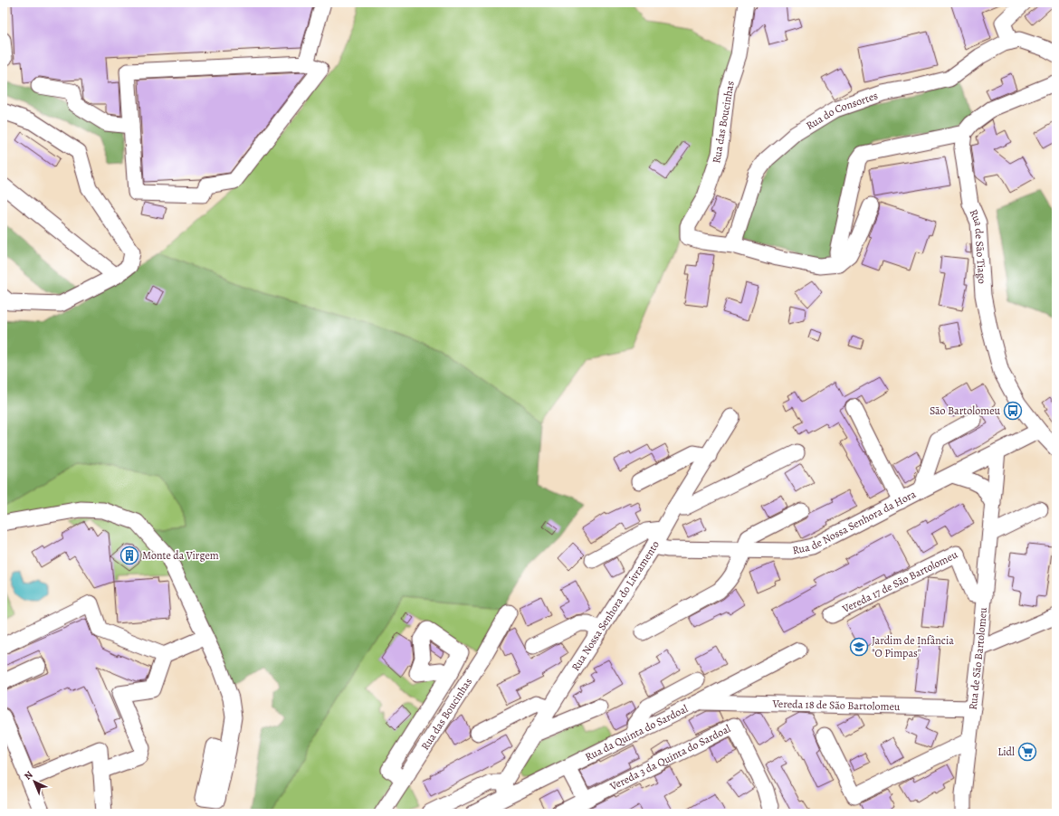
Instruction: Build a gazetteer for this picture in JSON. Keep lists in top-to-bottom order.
{
  "streets": {
    "street": [
      "Rua do Consortes",
      "Rua das Boucinhas",
      "Rua de São Tiago",
      "Rua de Nossa Senhora da Hora",
      "Vereda 17 de São Bartolomeu",
      "Rua Nossa Senhora do Livramento",
      "Rua de São Bartolomeu",
      "Vereda 18 de São Bartolomeu",
      "Rua da Quinta do Sardoal",
      "Vereda 3 da Quinta do Sardoal"
    ]
  },
  "crossings": [
    ["Rua do Consortes", "Rua das Boucinhas"],
    ["Rua de São Tiago", "Rua de Nossa Senhora da Hora"],
    ["Rua de Nossa Senhora da Hora", "Rua Nossa Senhora do Livramento"],
    ["Rua de Nossa Senhora da Hora", "Rua de São Bartolomeu"],
    ["Vereda 17 de São Bartolomeu", "Rua de São Bartolomeu"],
    ["Rua Nossa Senhora do Livramento", "Rua da Quinta do Sardoal"],
    ["Rua de São Bartolomeu", "Vereda 18 de São Bartolomeu"],
    ["Vereda 18 de São Bartolomeu", "Rua da Quinta do Sardoal"]
  ],
  "places": {
    "bus stop": ["São Bartolomeu"],
    "building": ["Monte da Virgem"],
    "school or university": ["Jardim de Infância \"O Pimpas\""],
    "supermarket": ["Lidl"]
  },
  "north": "top left"
}
